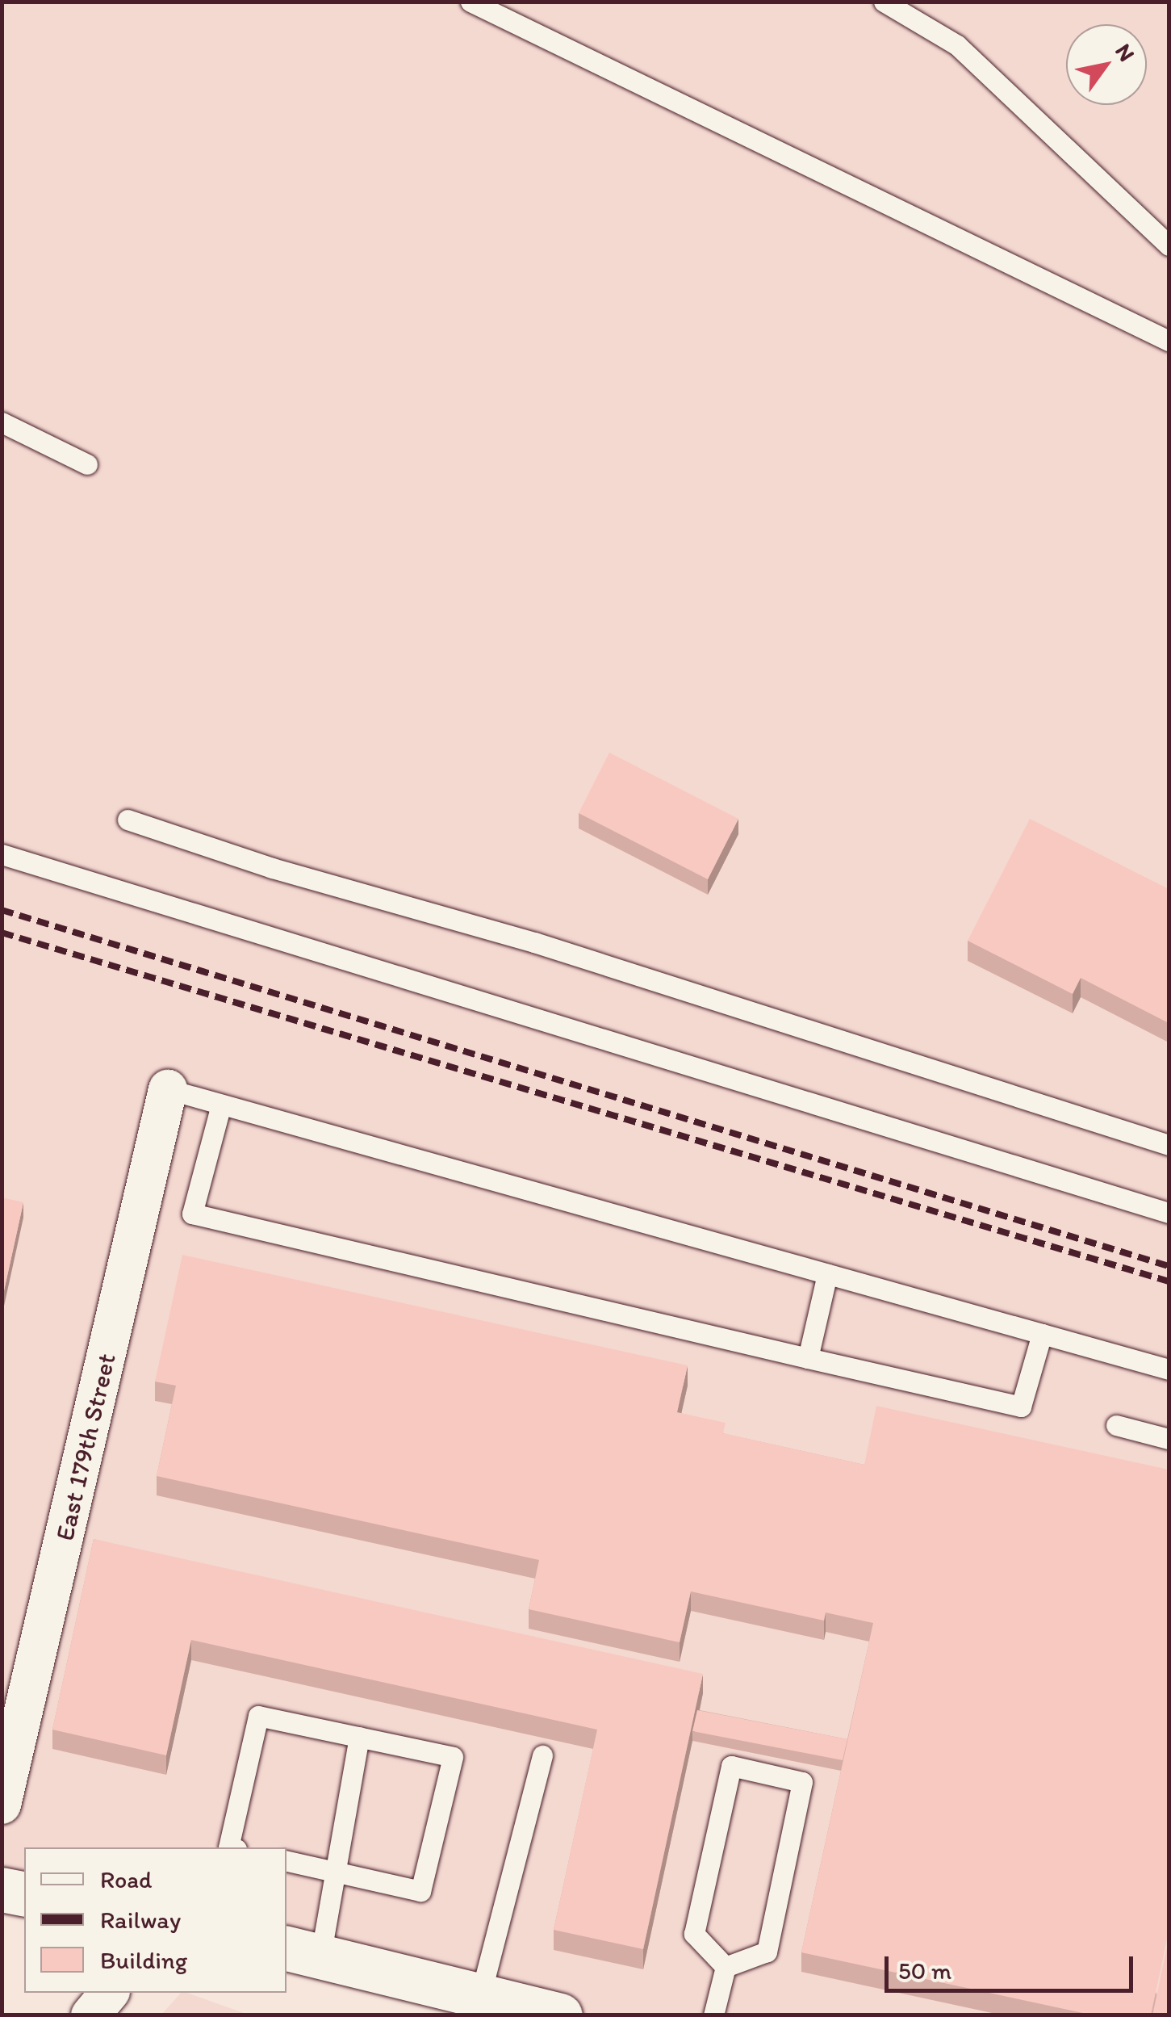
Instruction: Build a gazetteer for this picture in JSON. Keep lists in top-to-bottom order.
{
  "streets": {
    "street": ["East 179th Street"]
  },
  "legend": ["Road", "Railway", "Building"],
  "scale_bar": "50 m",
  "north": "top right"
}
